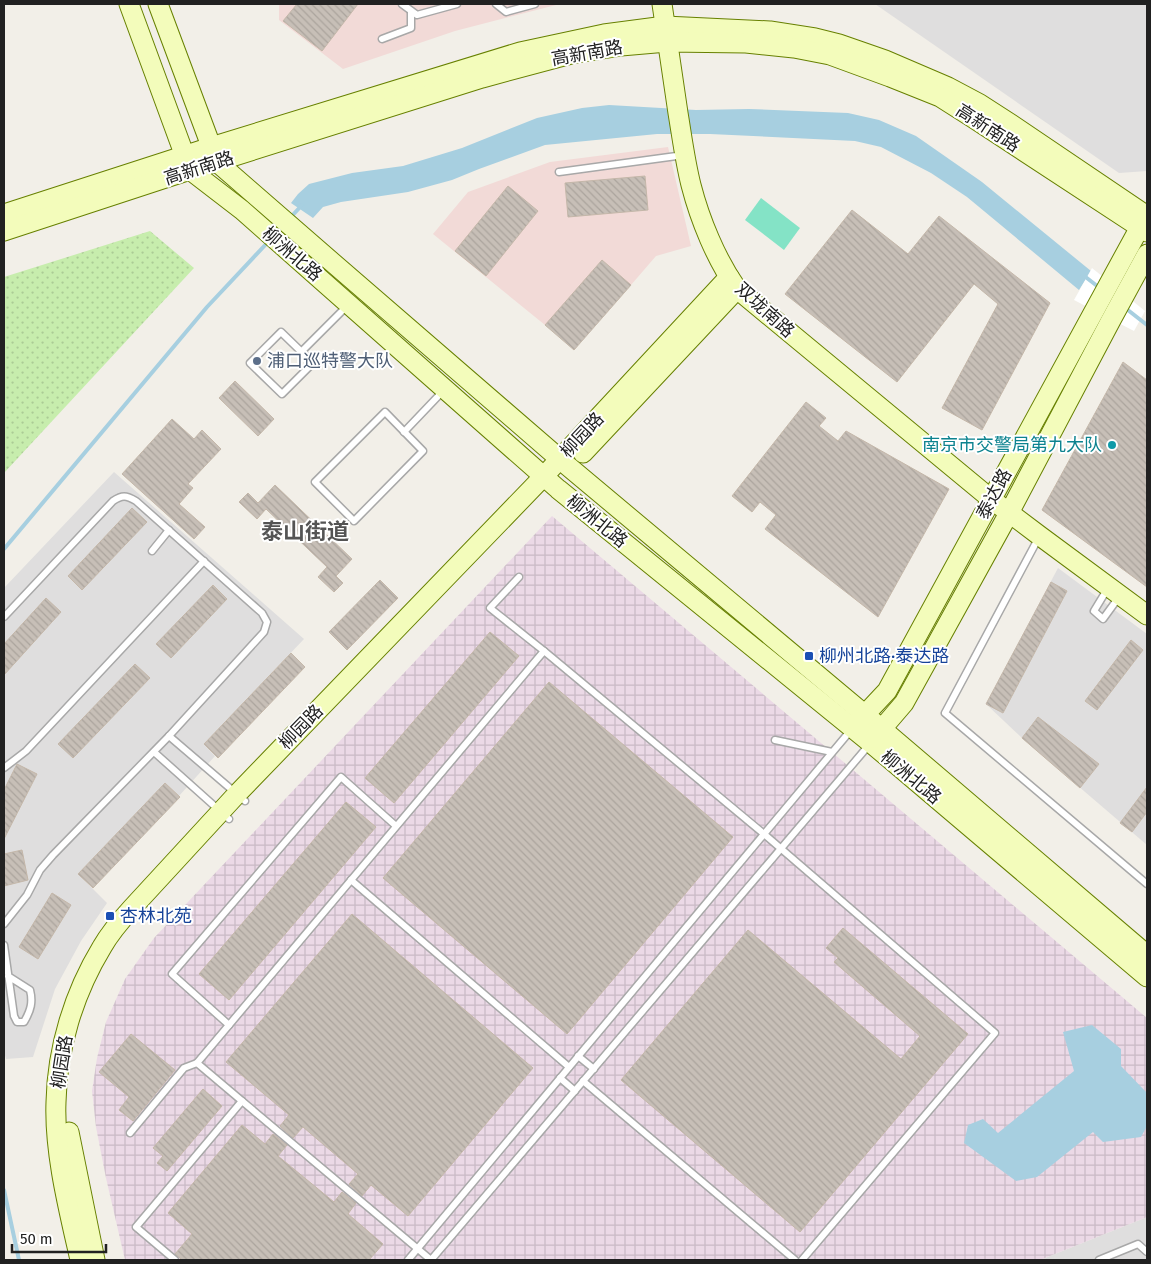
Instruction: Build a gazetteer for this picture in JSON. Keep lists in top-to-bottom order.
{
  "streets": {
    "main road": [
      "高新南路",
      "柳洲北路",
      "双垅南路",
      "柳园路",
      "泰达路"
    ]
  },
  "crossings": [
    ["高新南路", "柳洲北路"],
    ["高新南路", "双垅南路"],
    ["高新南路", "泰达路"],
    ["柳洲北路", "柳园路"],
    ["柳洲北路", "泰达路"],
    ["双垅南路", "柳园路"],
    ["双垅南路", "泰达路"]
  ],
  "districts": ["泰山街道"],
  "places": {
    "other": ["浦口巡特警大队", "南京市交警局第九大队"],
    "transit": ["柳州北路·泰达路", "杏林北苑"]
  },
  "scale_bar": "50 m"
}
